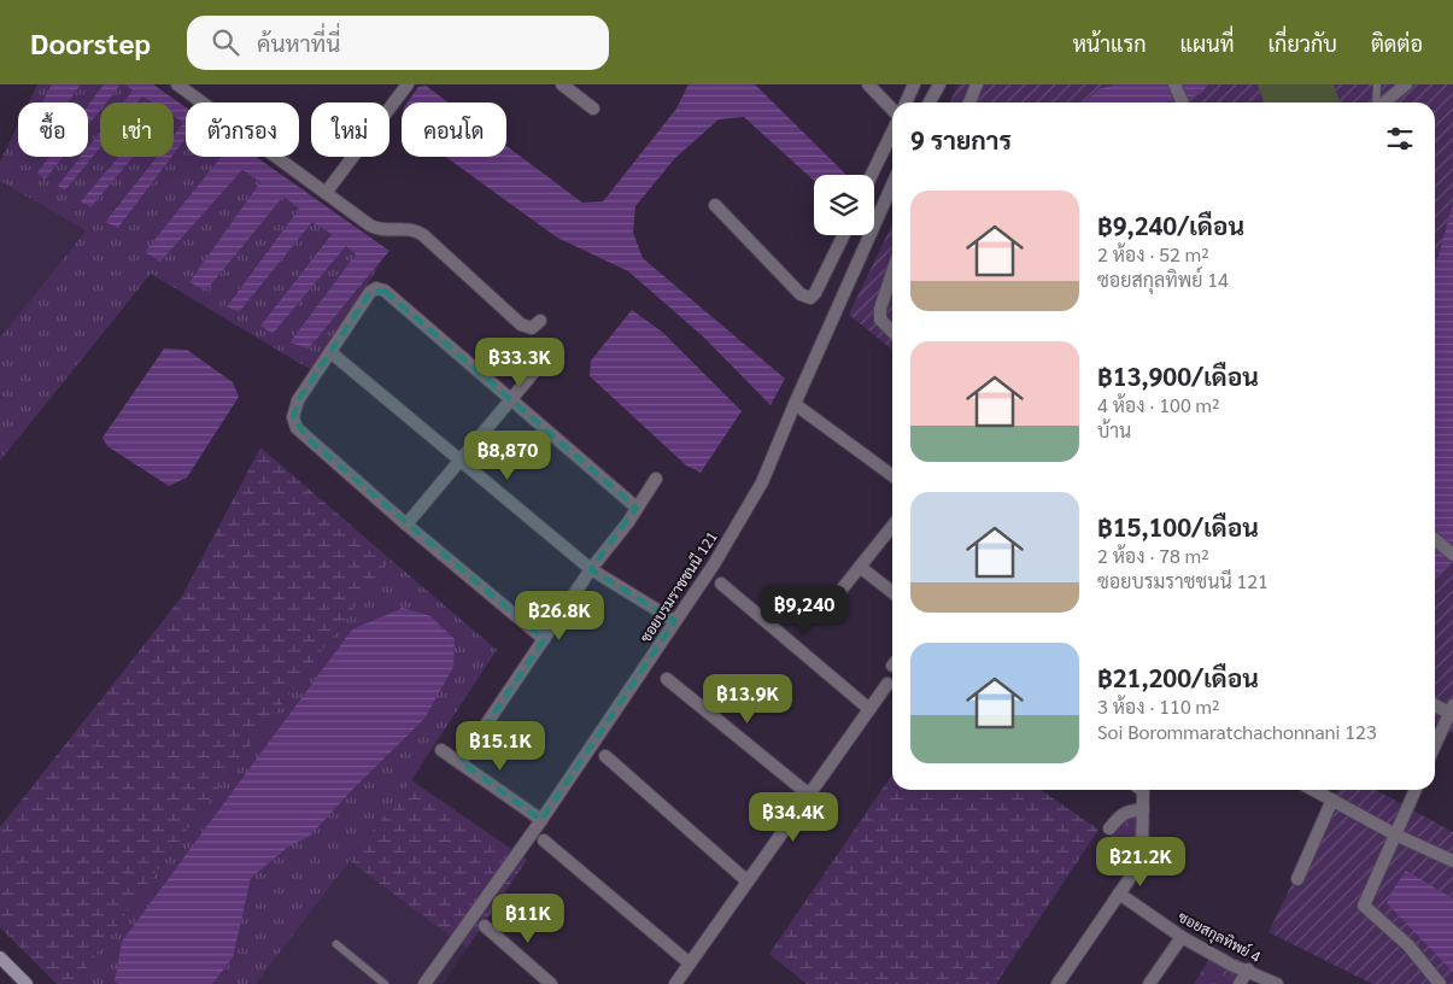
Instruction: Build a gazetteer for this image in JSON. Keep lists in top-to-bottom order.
{
  "streets": {
    "street": ["ซอยบรมราชชนนี 121", "ซอยสกุลทิพย์ 4"]
  },
  "page": {
    "header": "Doorstep",
    "search": "ค้นหาที่นี่",
    "nav": [
      "หน้าแรก",
      "แผนที่",
      "เกี่ยวกับ",
      "ติดต่อ"
    ],
    "chip": [
      "ซื้อ",
      "เช่า",
      "ตัวกรอง",
      "ใหม่",
      "คอนโด"
    ],
    "heading": "9 รายการ",
    "list": [
      {
        "name": "฿9,240/เดือน",
        "note": "2 ห้อง · 52 m² · ซอยสกุลทิพย์ 14"
      },
      {
        "name": "฿13,900/เดือน",
        "note": "4 ห้อง · 100 m² · บ้าน"
      },
      {
        "name": "฿15,100/เดือน",
        "note": "2 ห้อง · 78 m² · ซอยบรมราชชนนี 121"
      },
      {
        "name": "฿21,200/เดือน",
        "note": "3 ห้อง · 110 m² · Soi Borommaratchachonnani 123"
      }
    ],
    "price": [
      "฿33.3K",
      "฿8,870",
      "฿9,240",
      "฿26.8K",
      "฿13.9K",
      "฿15.1K",
      "฿34.4K",
      "฿21.2K",
      "฿11K"
    ]
  }
}
